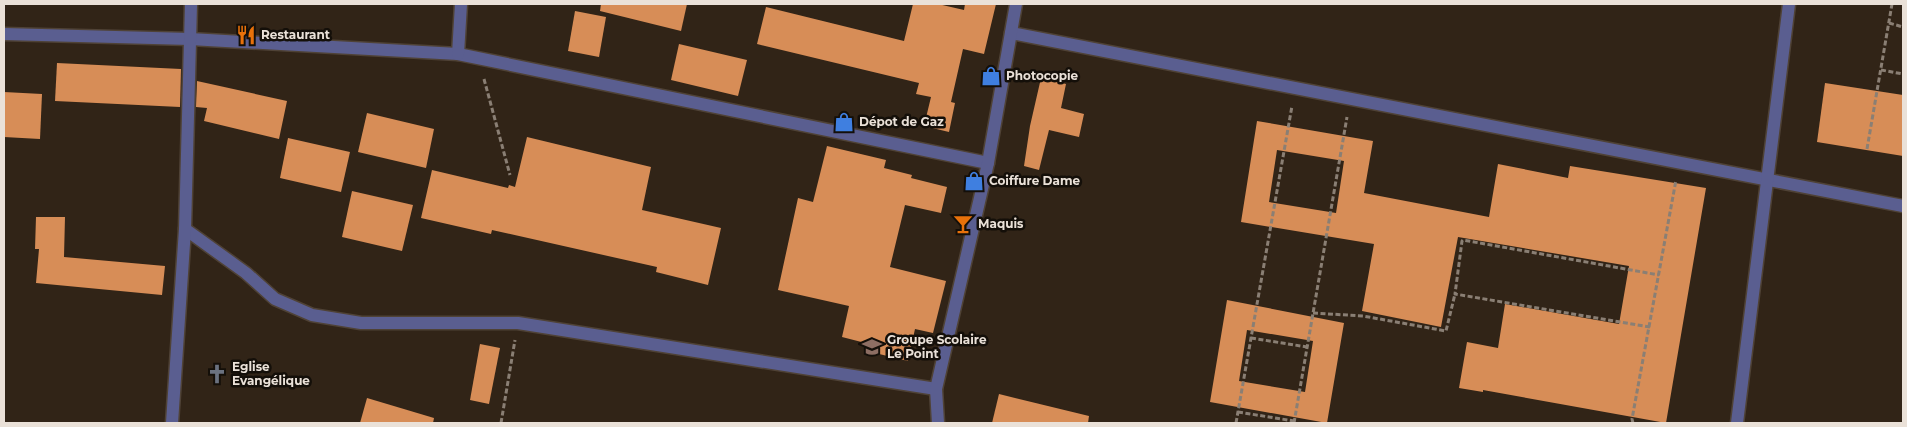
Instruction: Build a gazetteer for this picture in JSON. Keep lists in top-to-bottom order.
{
  "places": {
    "restaurant": ["Restaurant"],
    "shop": ["Photocopie", "Dépot de Gaz", "Coiffure Dame"],
    "bar": ["Maquis"],
    "school or university": ["Groupe Scolaire Le Point"],
    "church": ["Eglise Evangélique"]
  }
}
